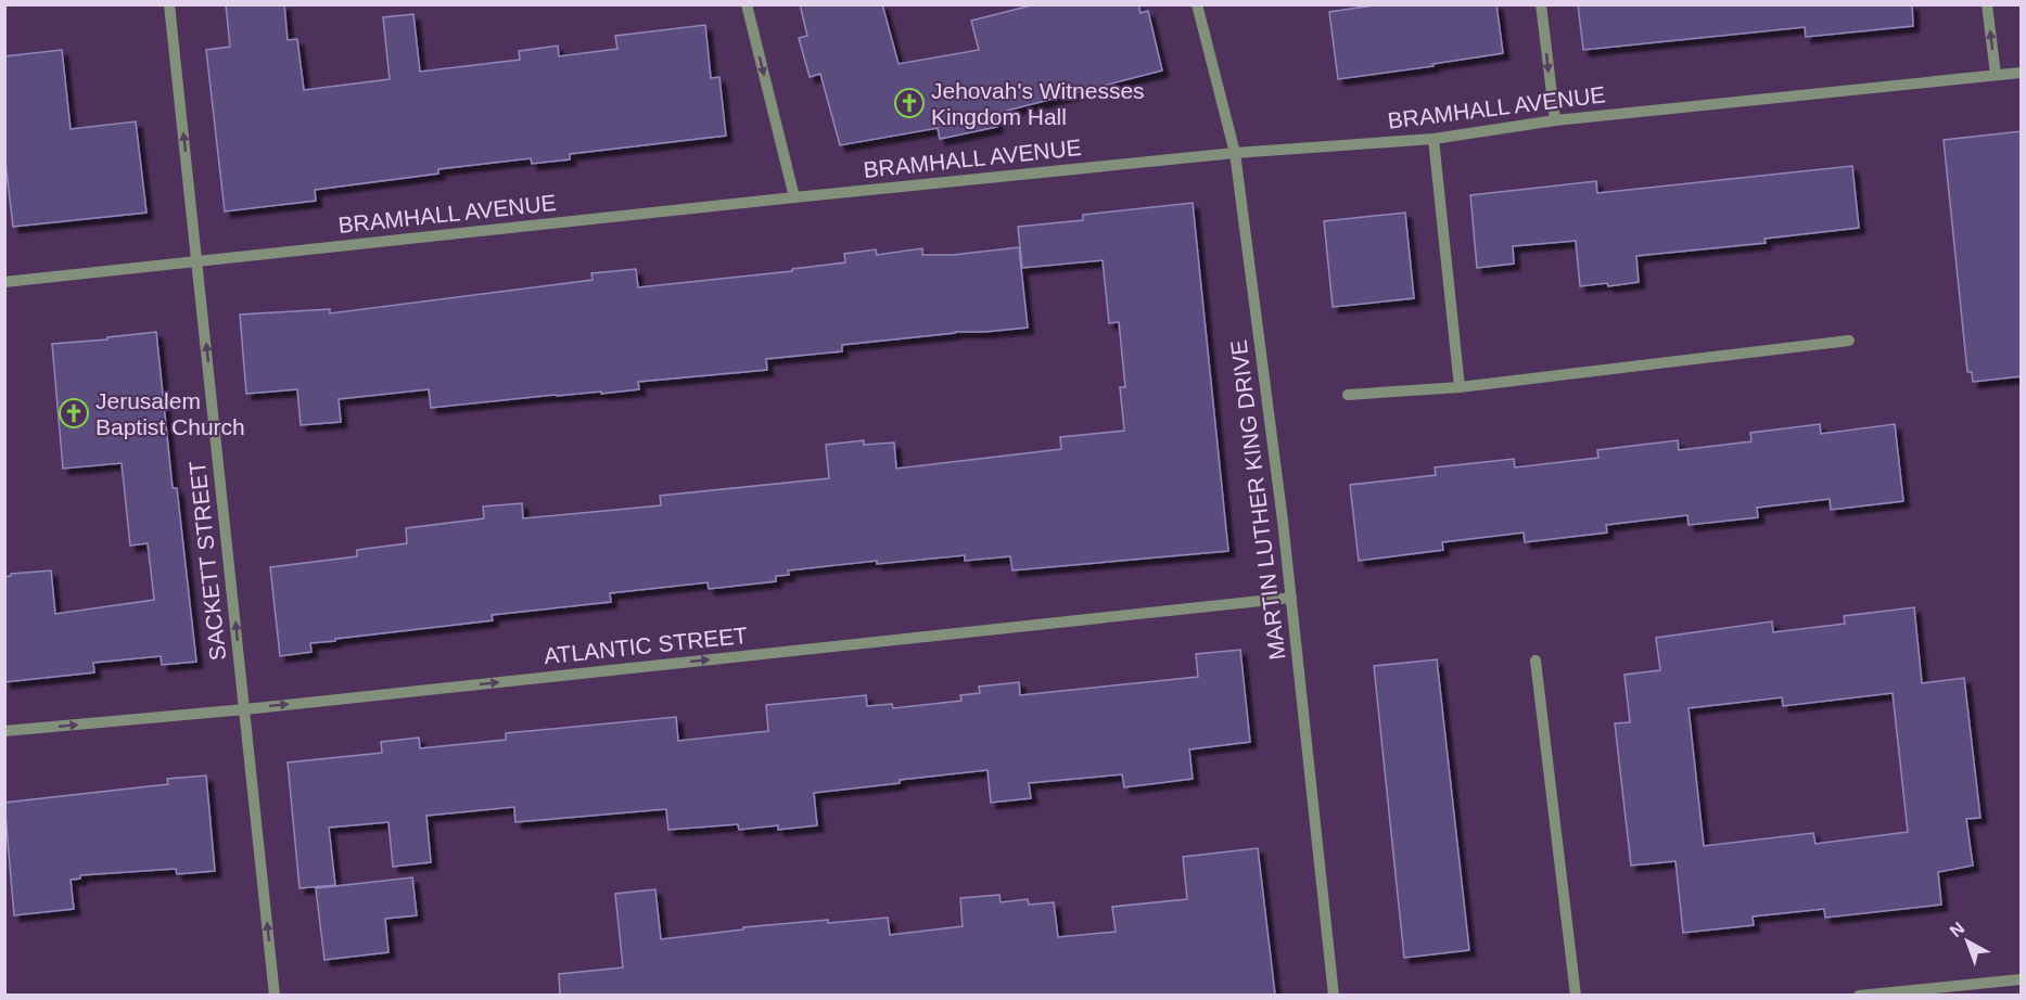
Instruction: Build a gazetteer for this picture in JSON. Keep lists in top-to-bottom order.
{
  "streets": {
    "street": [
      "BRAMHALL AVENUE",
      "MARTIN LUTHER KING DRIVE",
      "SACKETT STREET",
      "ATLANTIC STREET"
    ]
  },
  "crossings": [
    ["BRAMHALL AVENUE", "MARTIN LUTHER KING DRIVE"],
    ["BRAMHALL AVENUE", "SACKETT STREET"],
    ["MARTIN LUTHER KING DRIVE", "ATLANTIC STREET"],
    ["SACKETT STREET", "ATLANTIC STREET"]
  ],
  "one_way": ["SACKETT STREET", "ATLANTIC STREET"],
  "places": {
    "church": ["Jehovah's Witnesses Kingdom Hall", "Jerusalem Baptist Church"]
  },
  "north": "top left"
}
